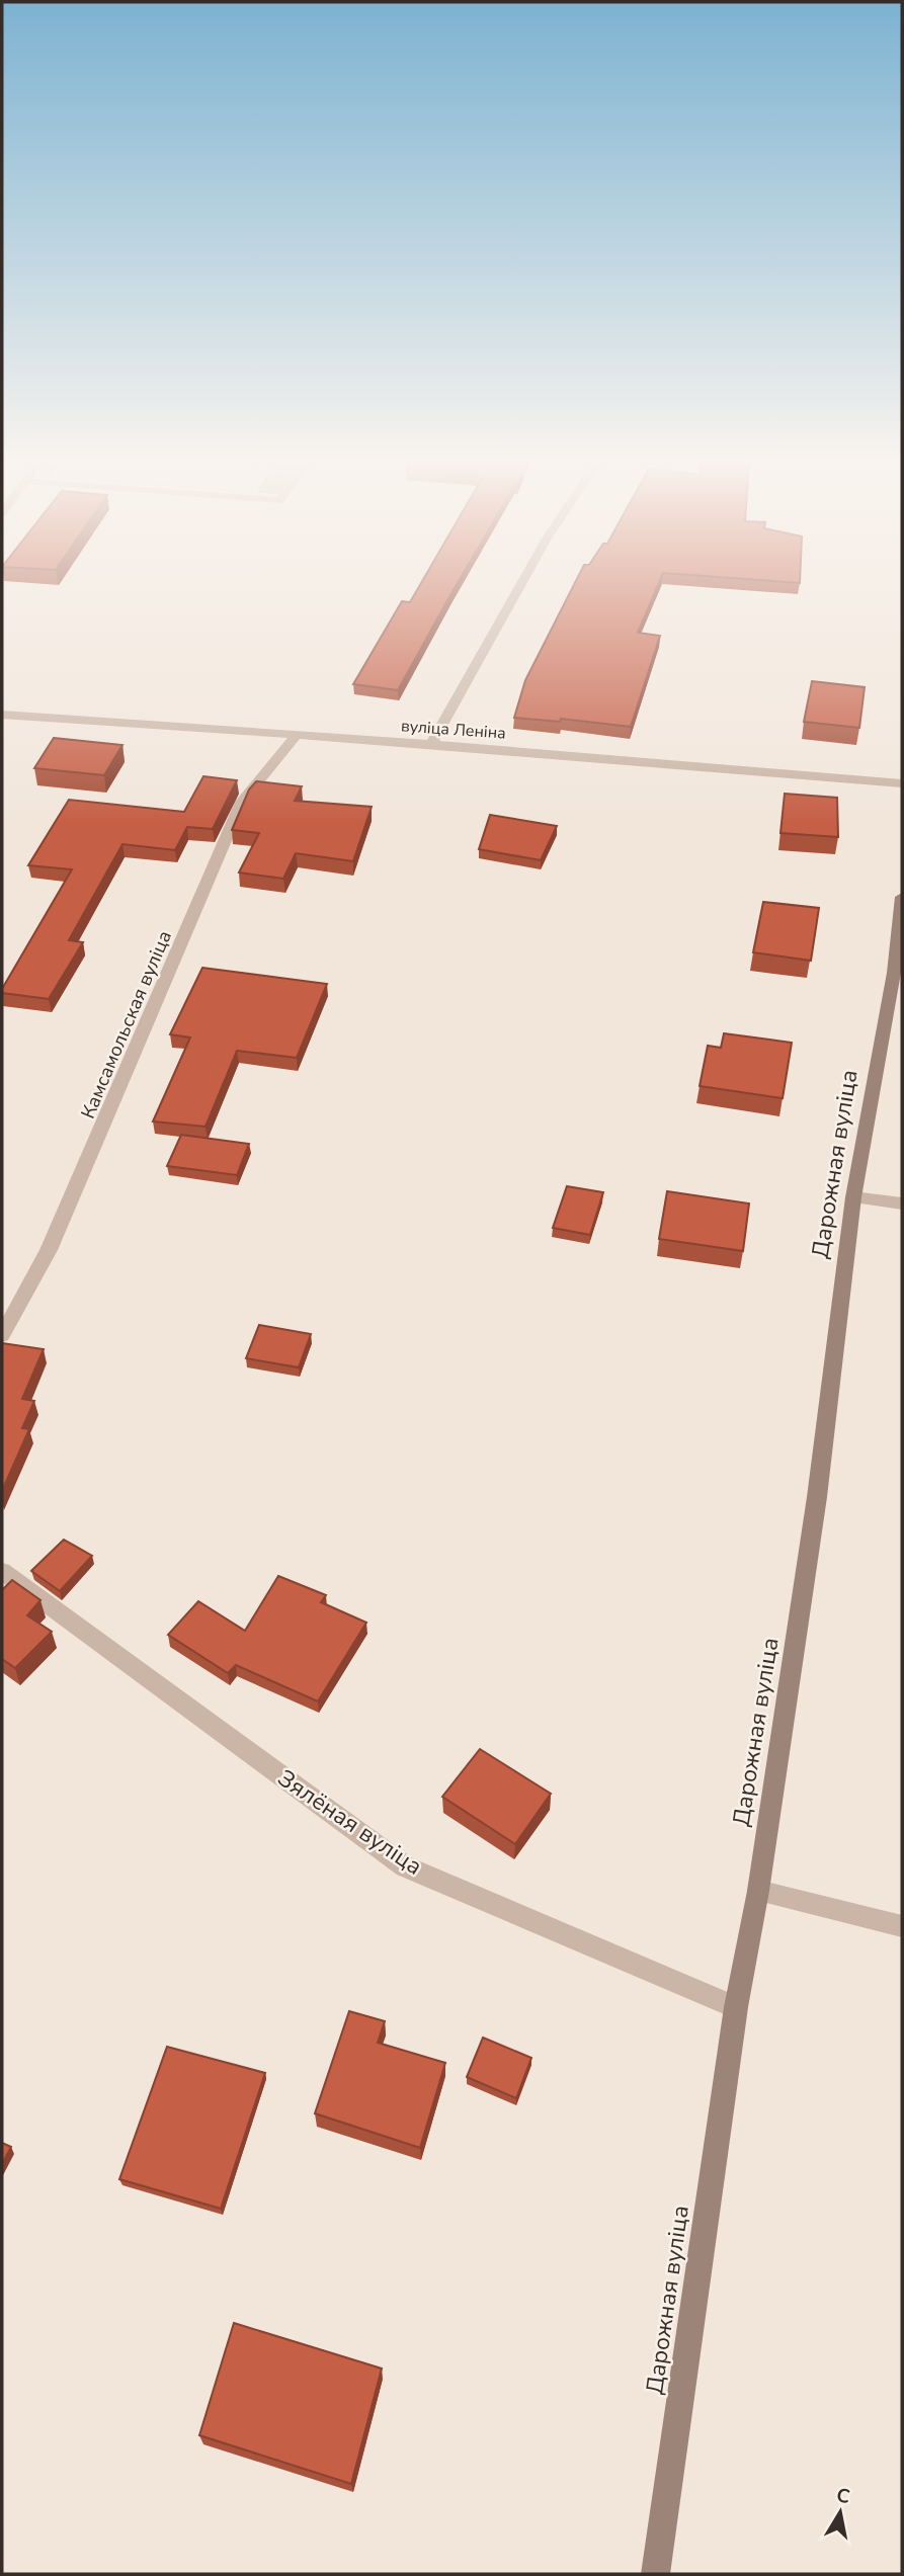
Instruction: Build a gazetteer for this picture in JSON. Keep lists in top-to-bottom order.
{
  "streets": {
    "main road": ["Дарожная вуліца"],
    "street": ["вуліца Леніна", "Камсамольская вуліца", "Зялёная вуліца"]
  },
  "crossings": [
    ["вуліца Леніна", "Камсамольская вуліца"],
    ["Дарожная вуліца", "Зялёная вуліца"]
  ],
  "north": "top"
}
